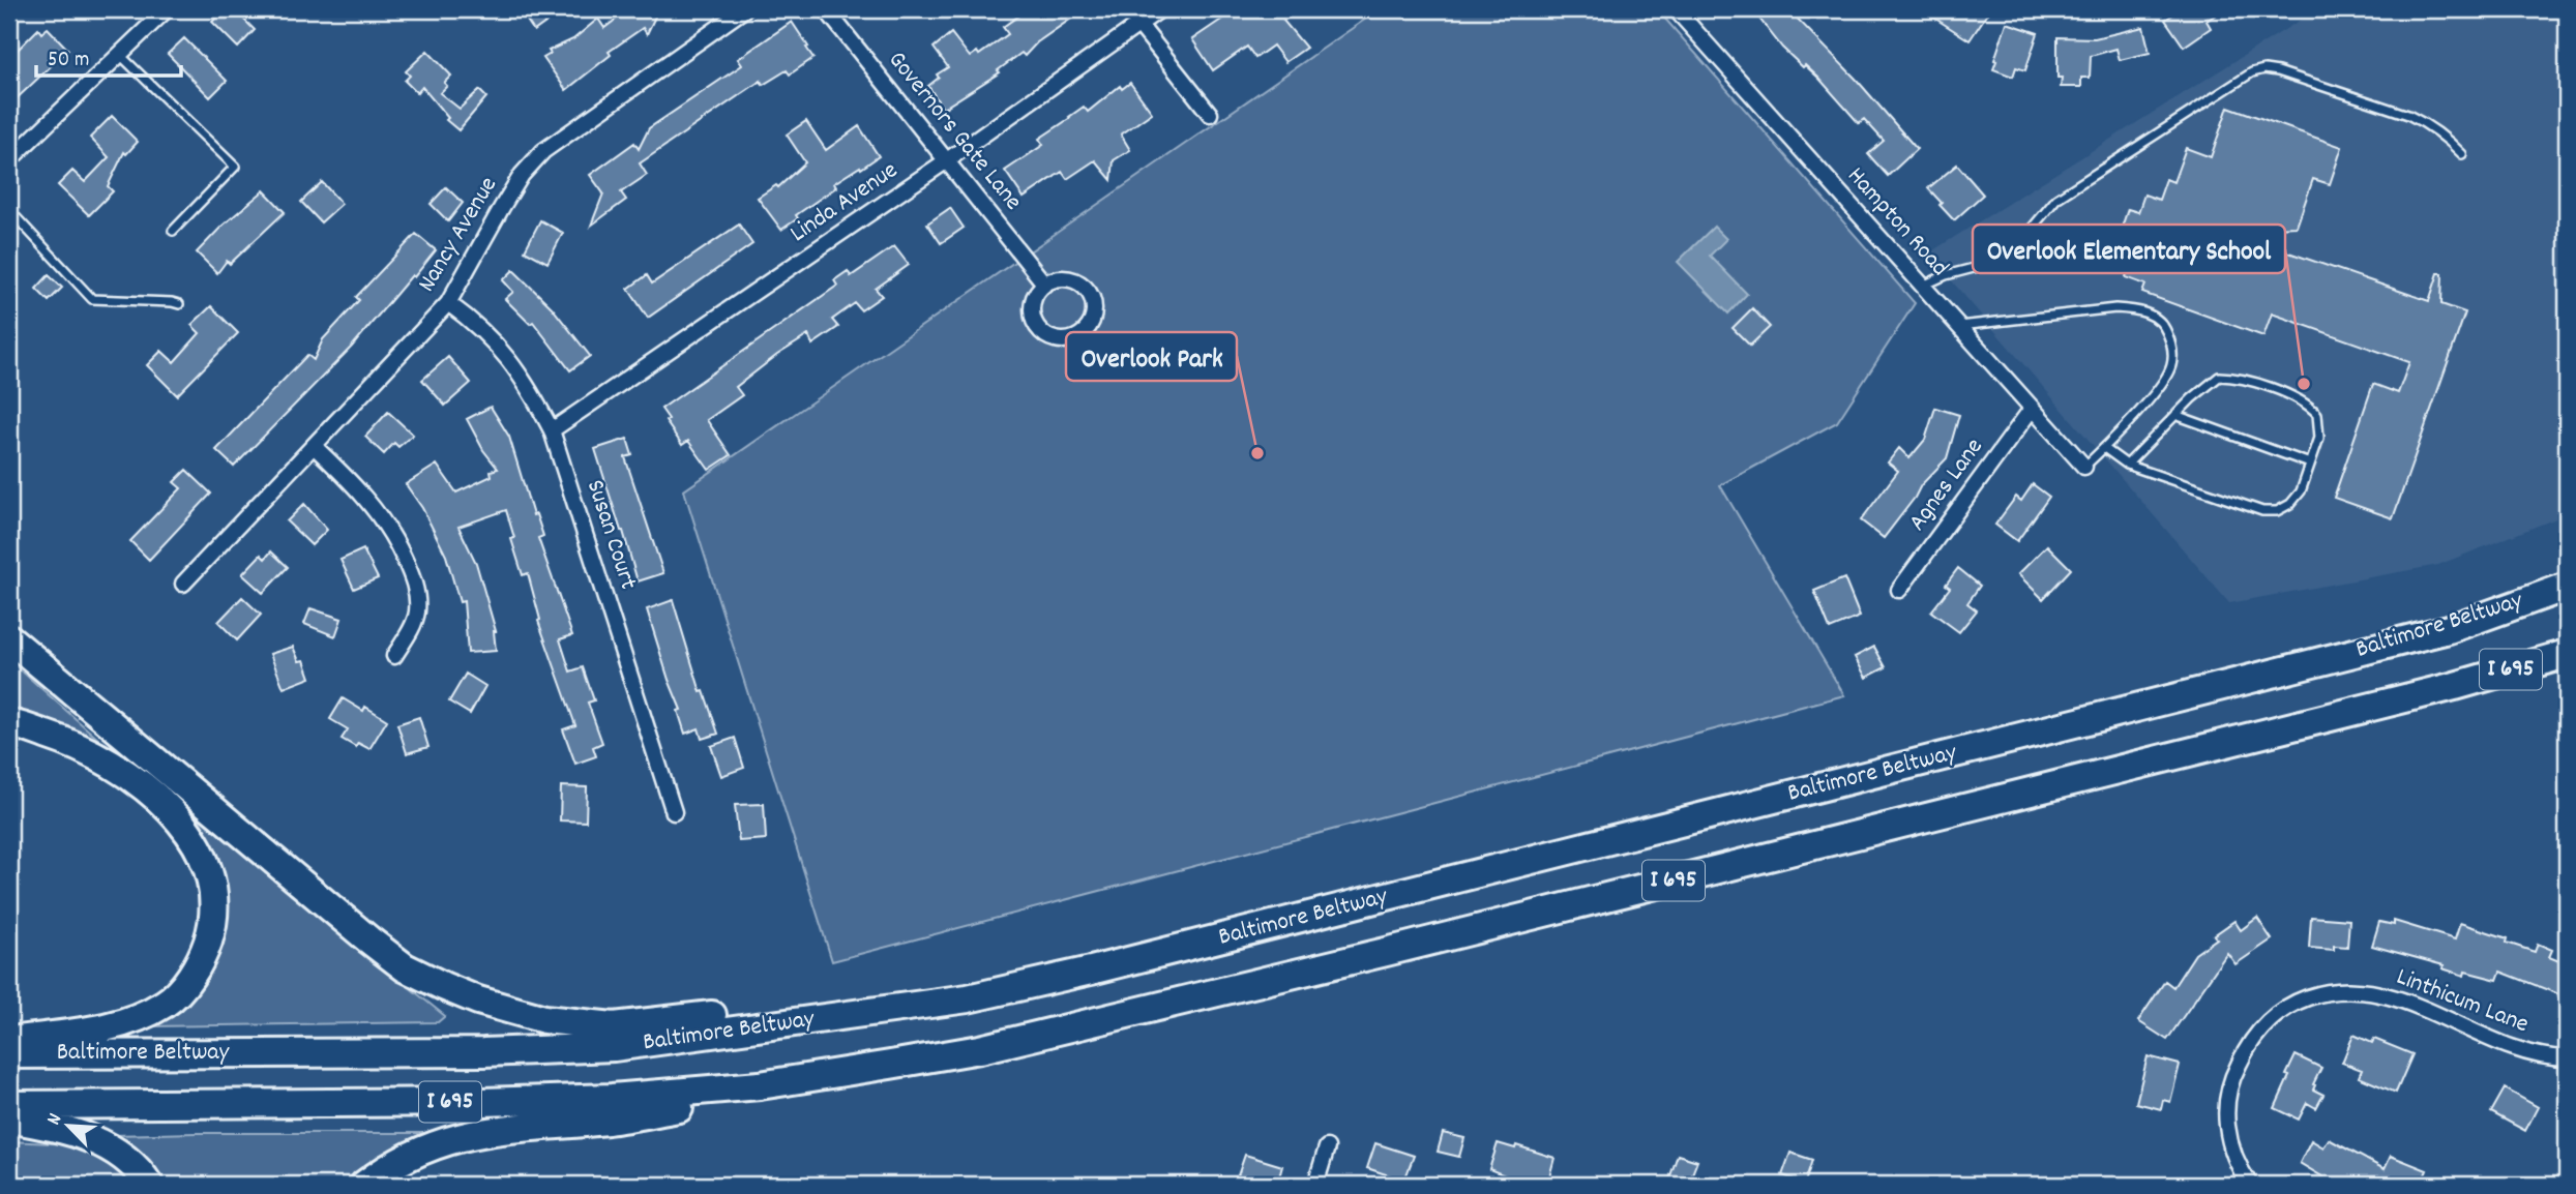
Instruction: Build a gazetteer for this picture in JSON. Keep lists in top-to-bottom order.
{
  "streets": {
    "highway": ["Baltimore Beltway", "I 695"],
    "street": [
      "Governors Gate Lane",
      "Linda Avenue",
      "Hampton Road",
      "Nancy Avenue",
      "Agnes Lane",
      "Susan Court",
      "Linthicum Lane"
    ]
  },
  "crossings": [
    ["Governors Gate Lane", "Linda Avenue"],
    ["Linda Avenue", "Susan Court"],
    ["Hampton Road", "Agnes Lane"],
    ["Nancy Avenue", "Susan Court"]
  ],
  "places": ["Overlook Elementary School", "Overlook Park"],
  "scale_bar": "50 m",
  "north": "top left"
}
